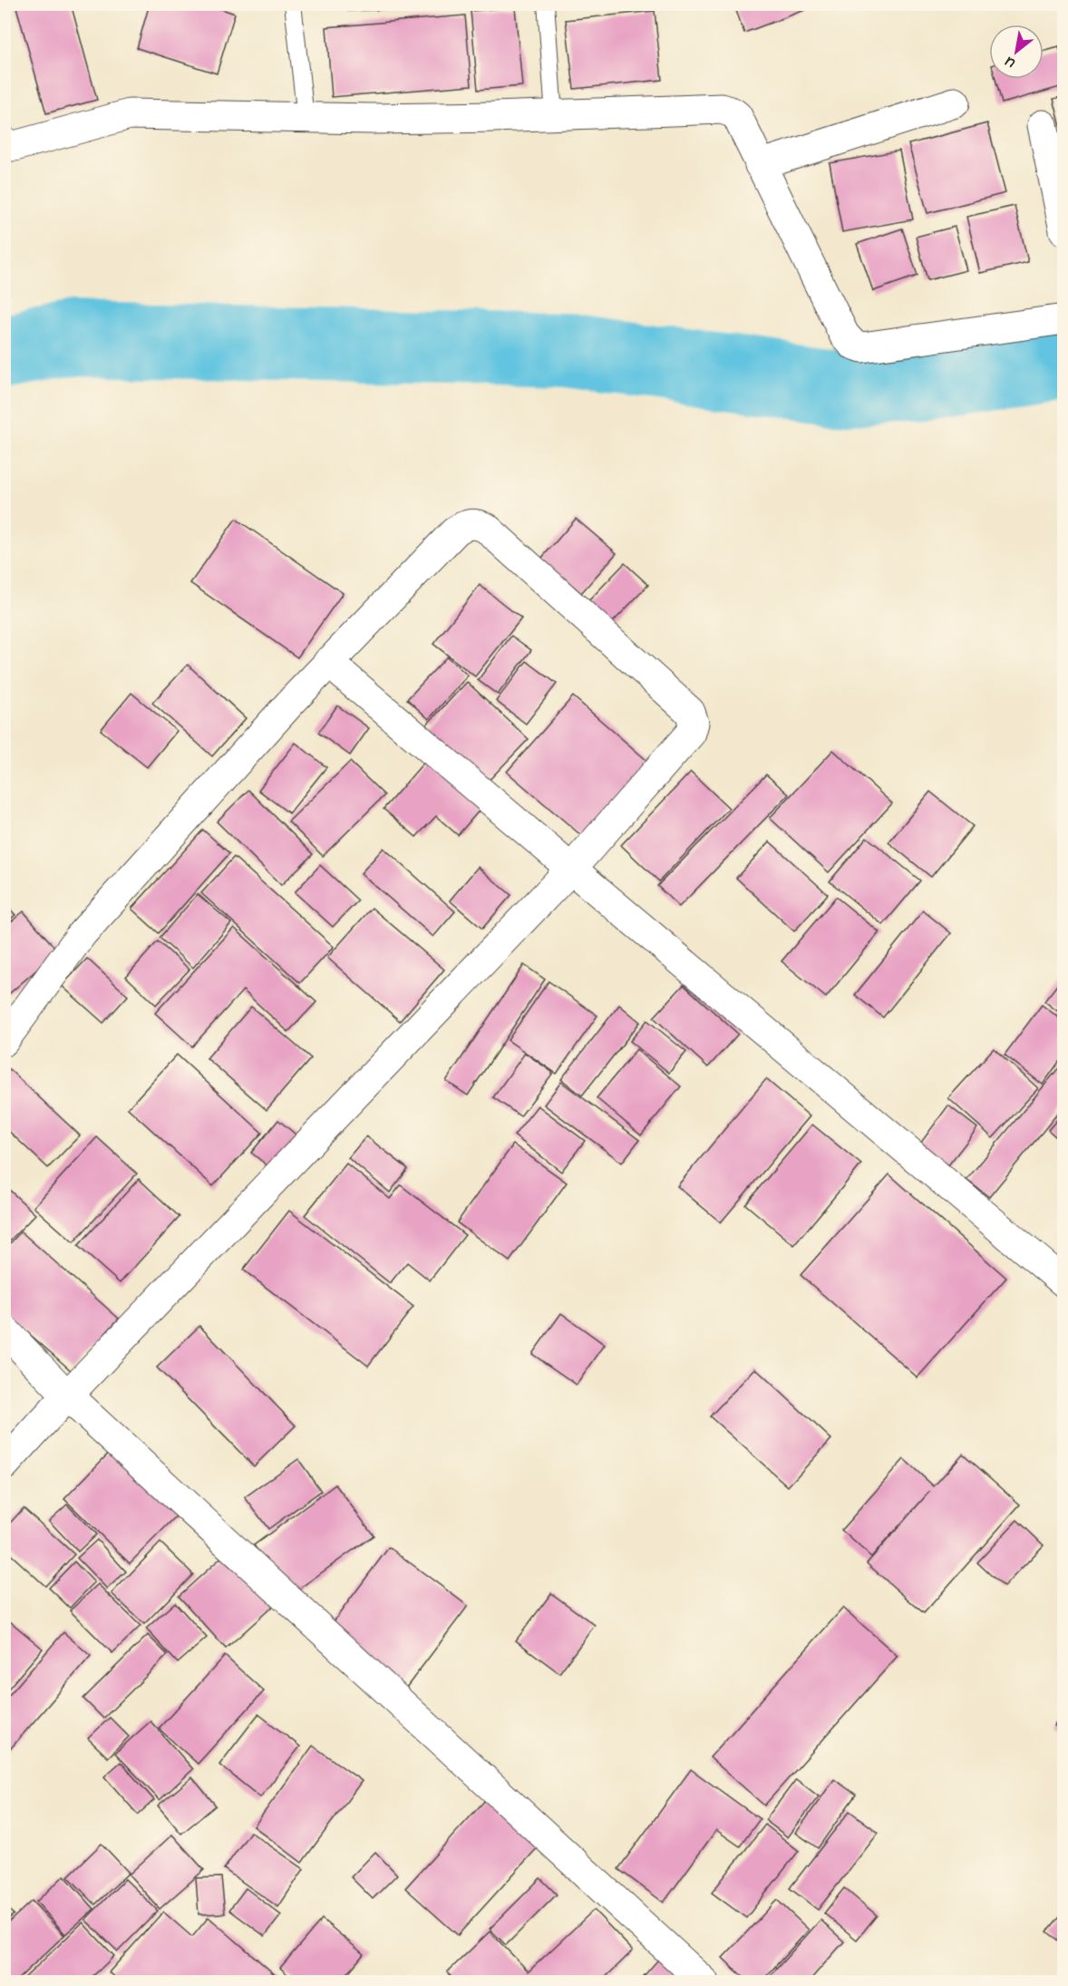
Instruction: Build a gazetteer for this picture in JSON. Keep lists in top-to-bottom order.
{
  "north": "bottom left"
}
